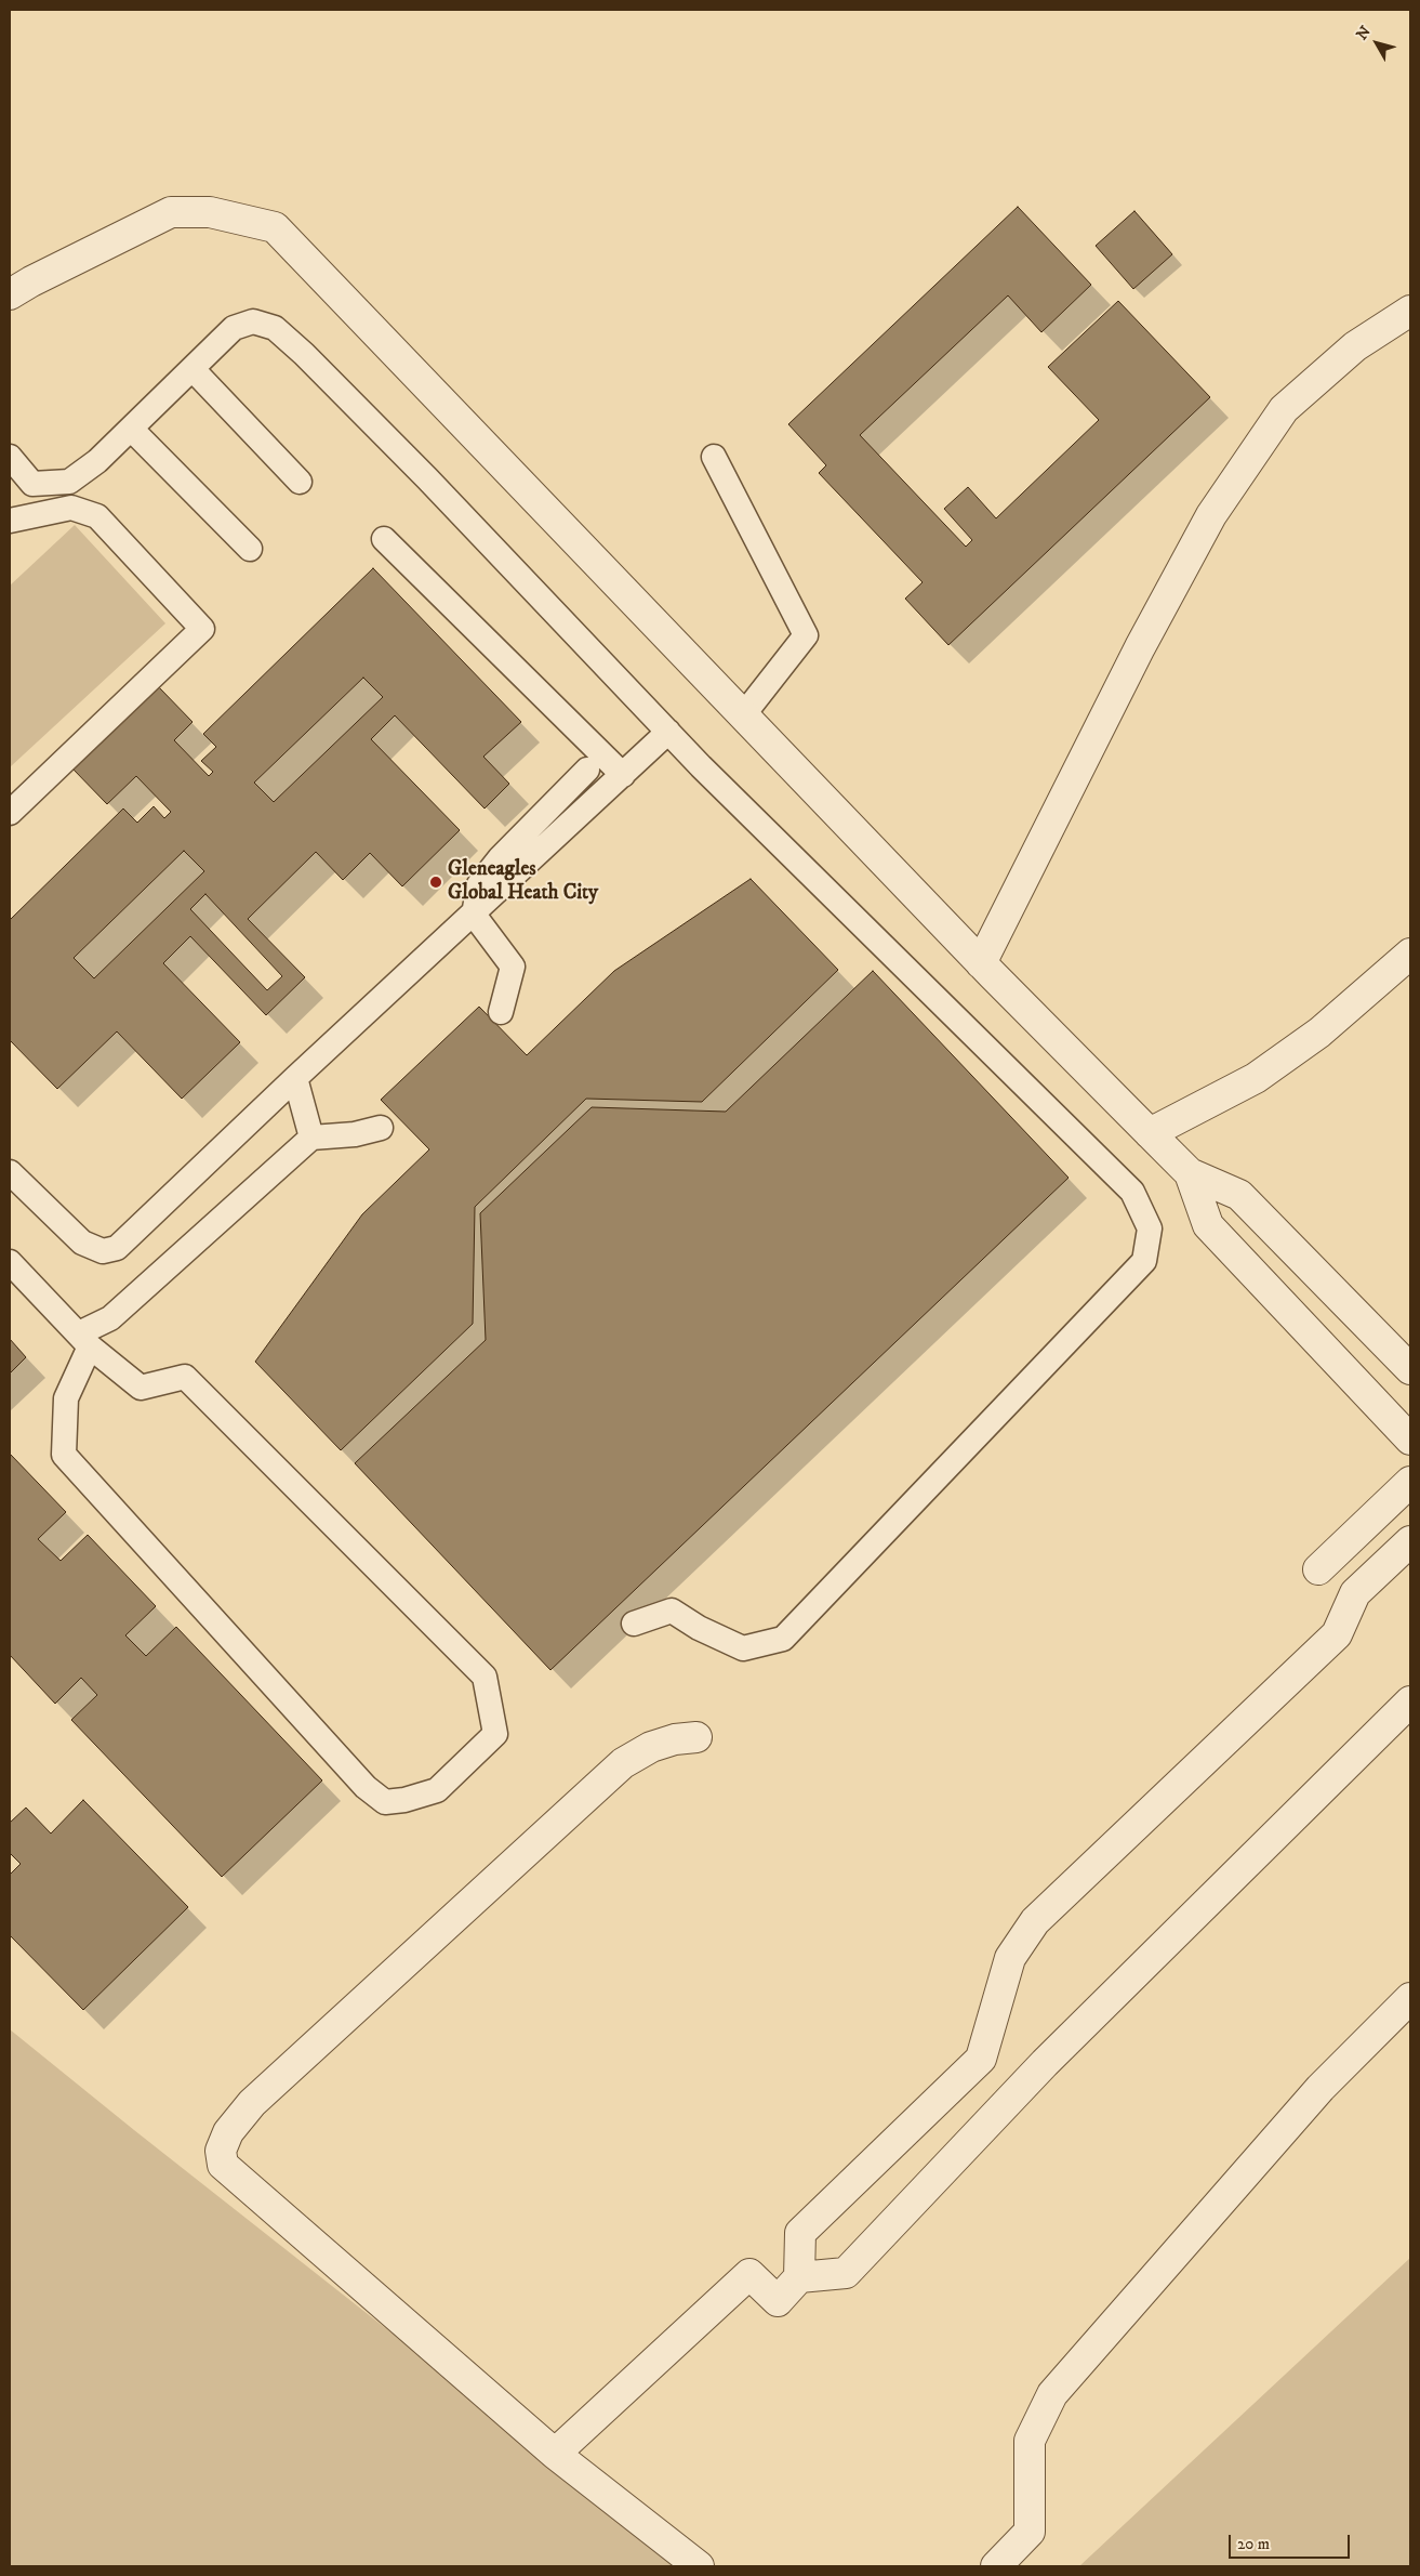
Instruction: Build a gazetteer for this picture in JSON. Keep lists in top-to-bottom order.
{
  "places": ["Gleneagles Global Heath City"],
  "scale_bar": "20 m",
  "north": "top left"
}
